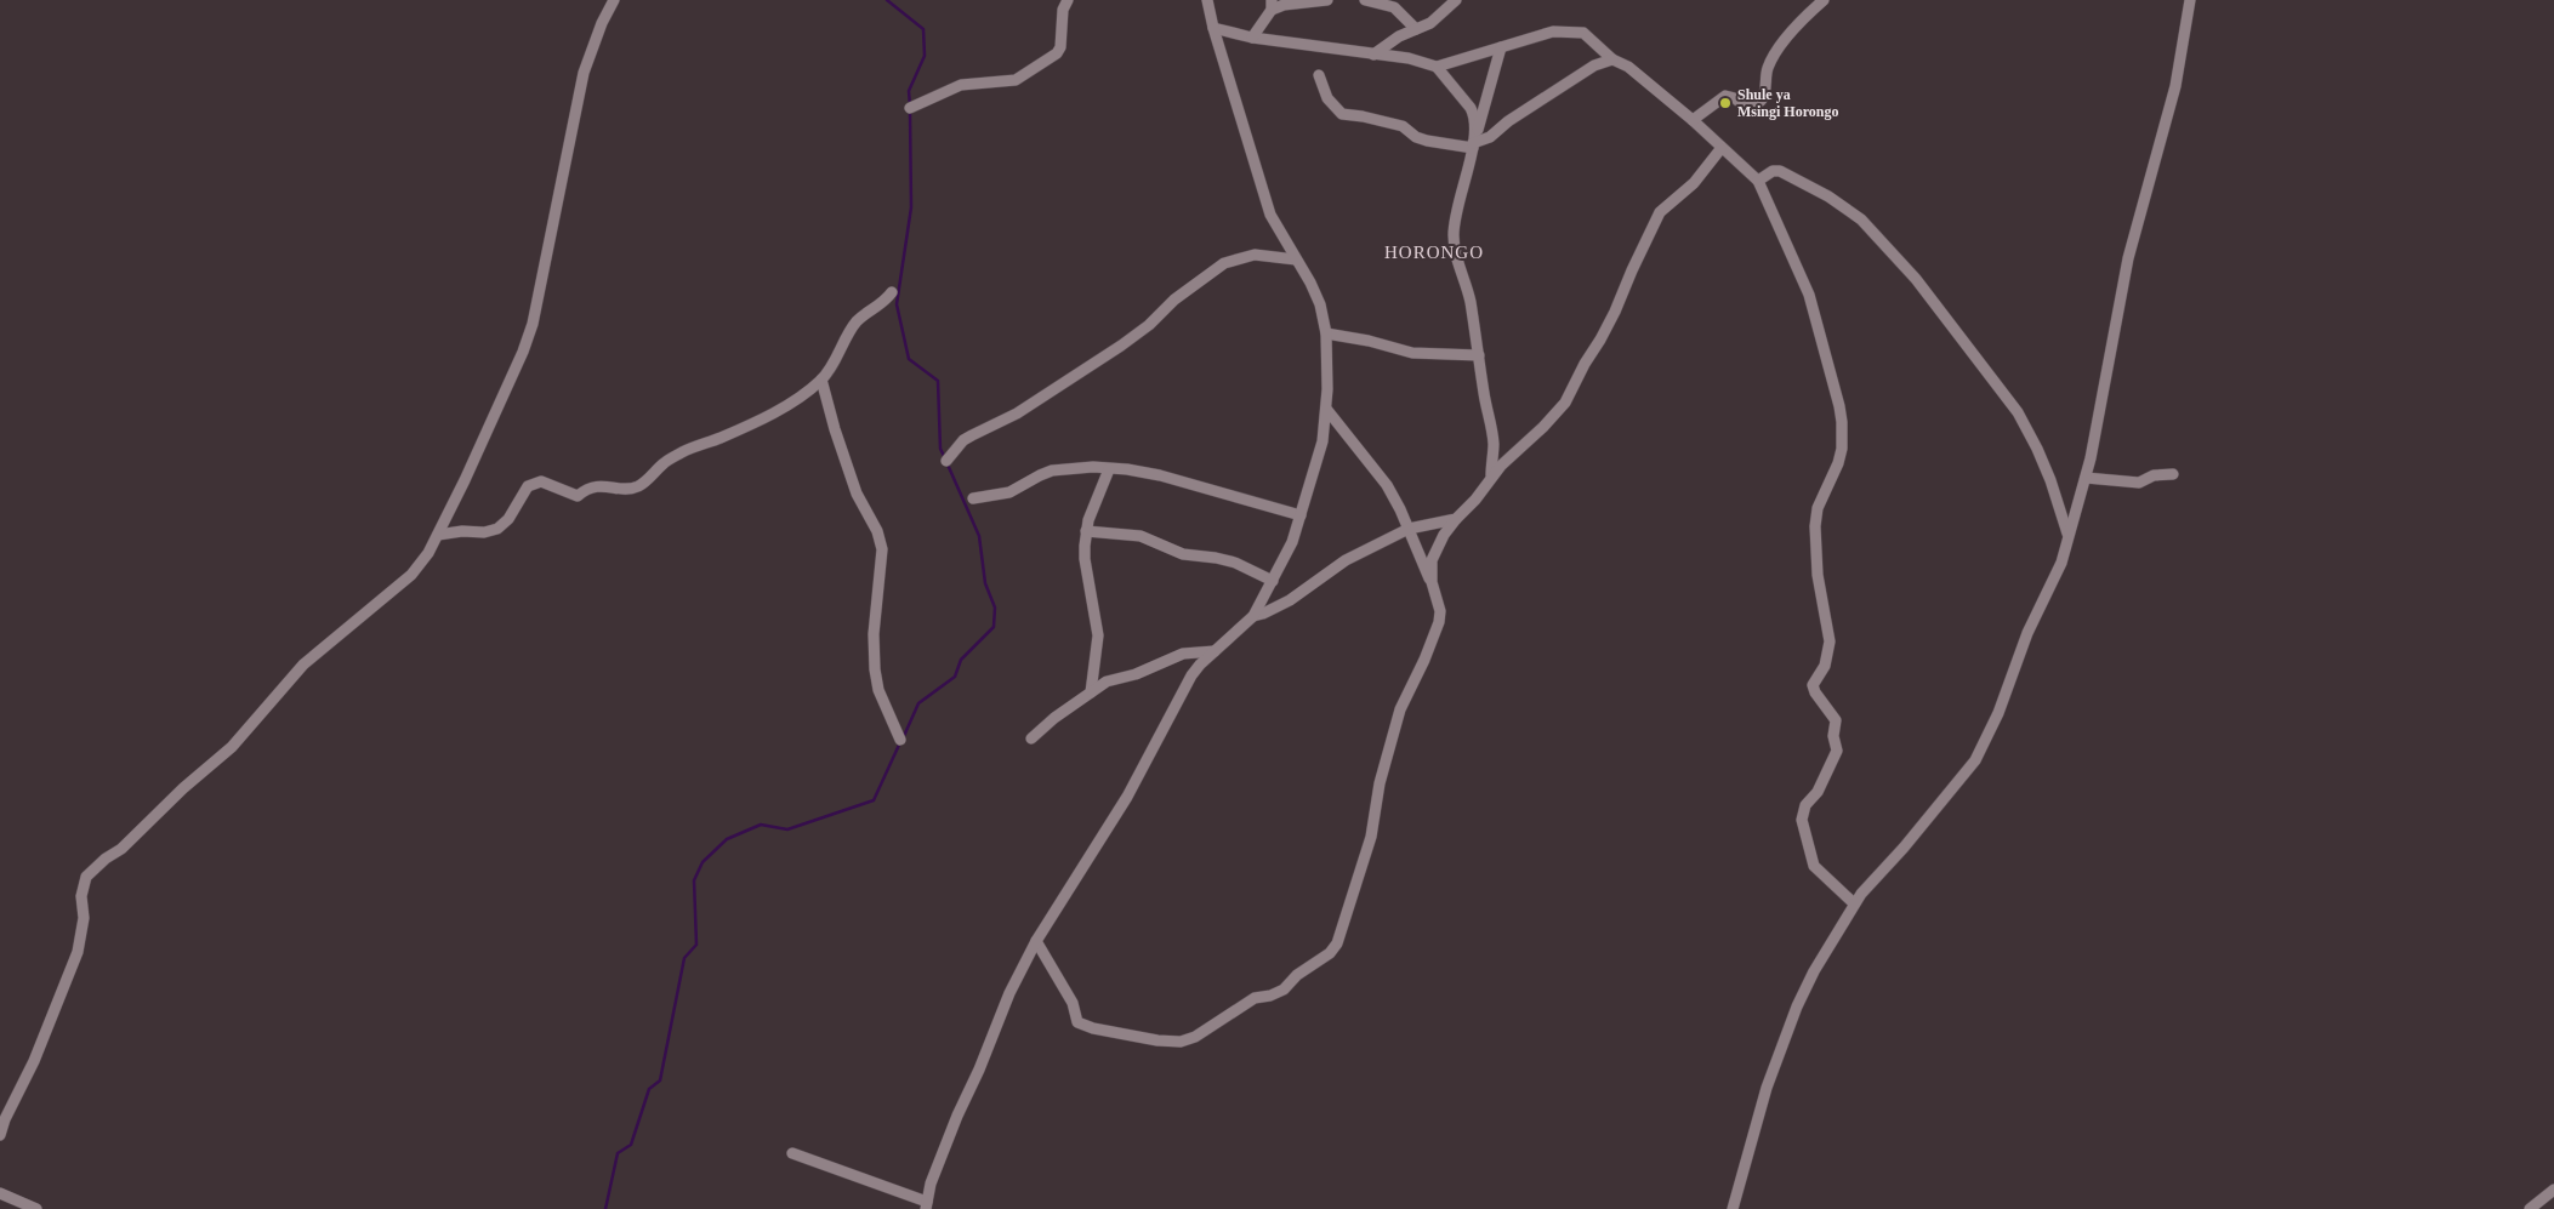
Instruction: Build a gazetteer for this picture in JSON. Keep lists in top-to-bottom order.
{
  "districts": ["HORONGO"],
  "places": ["Shule ya Msingi Horongo"]
}
